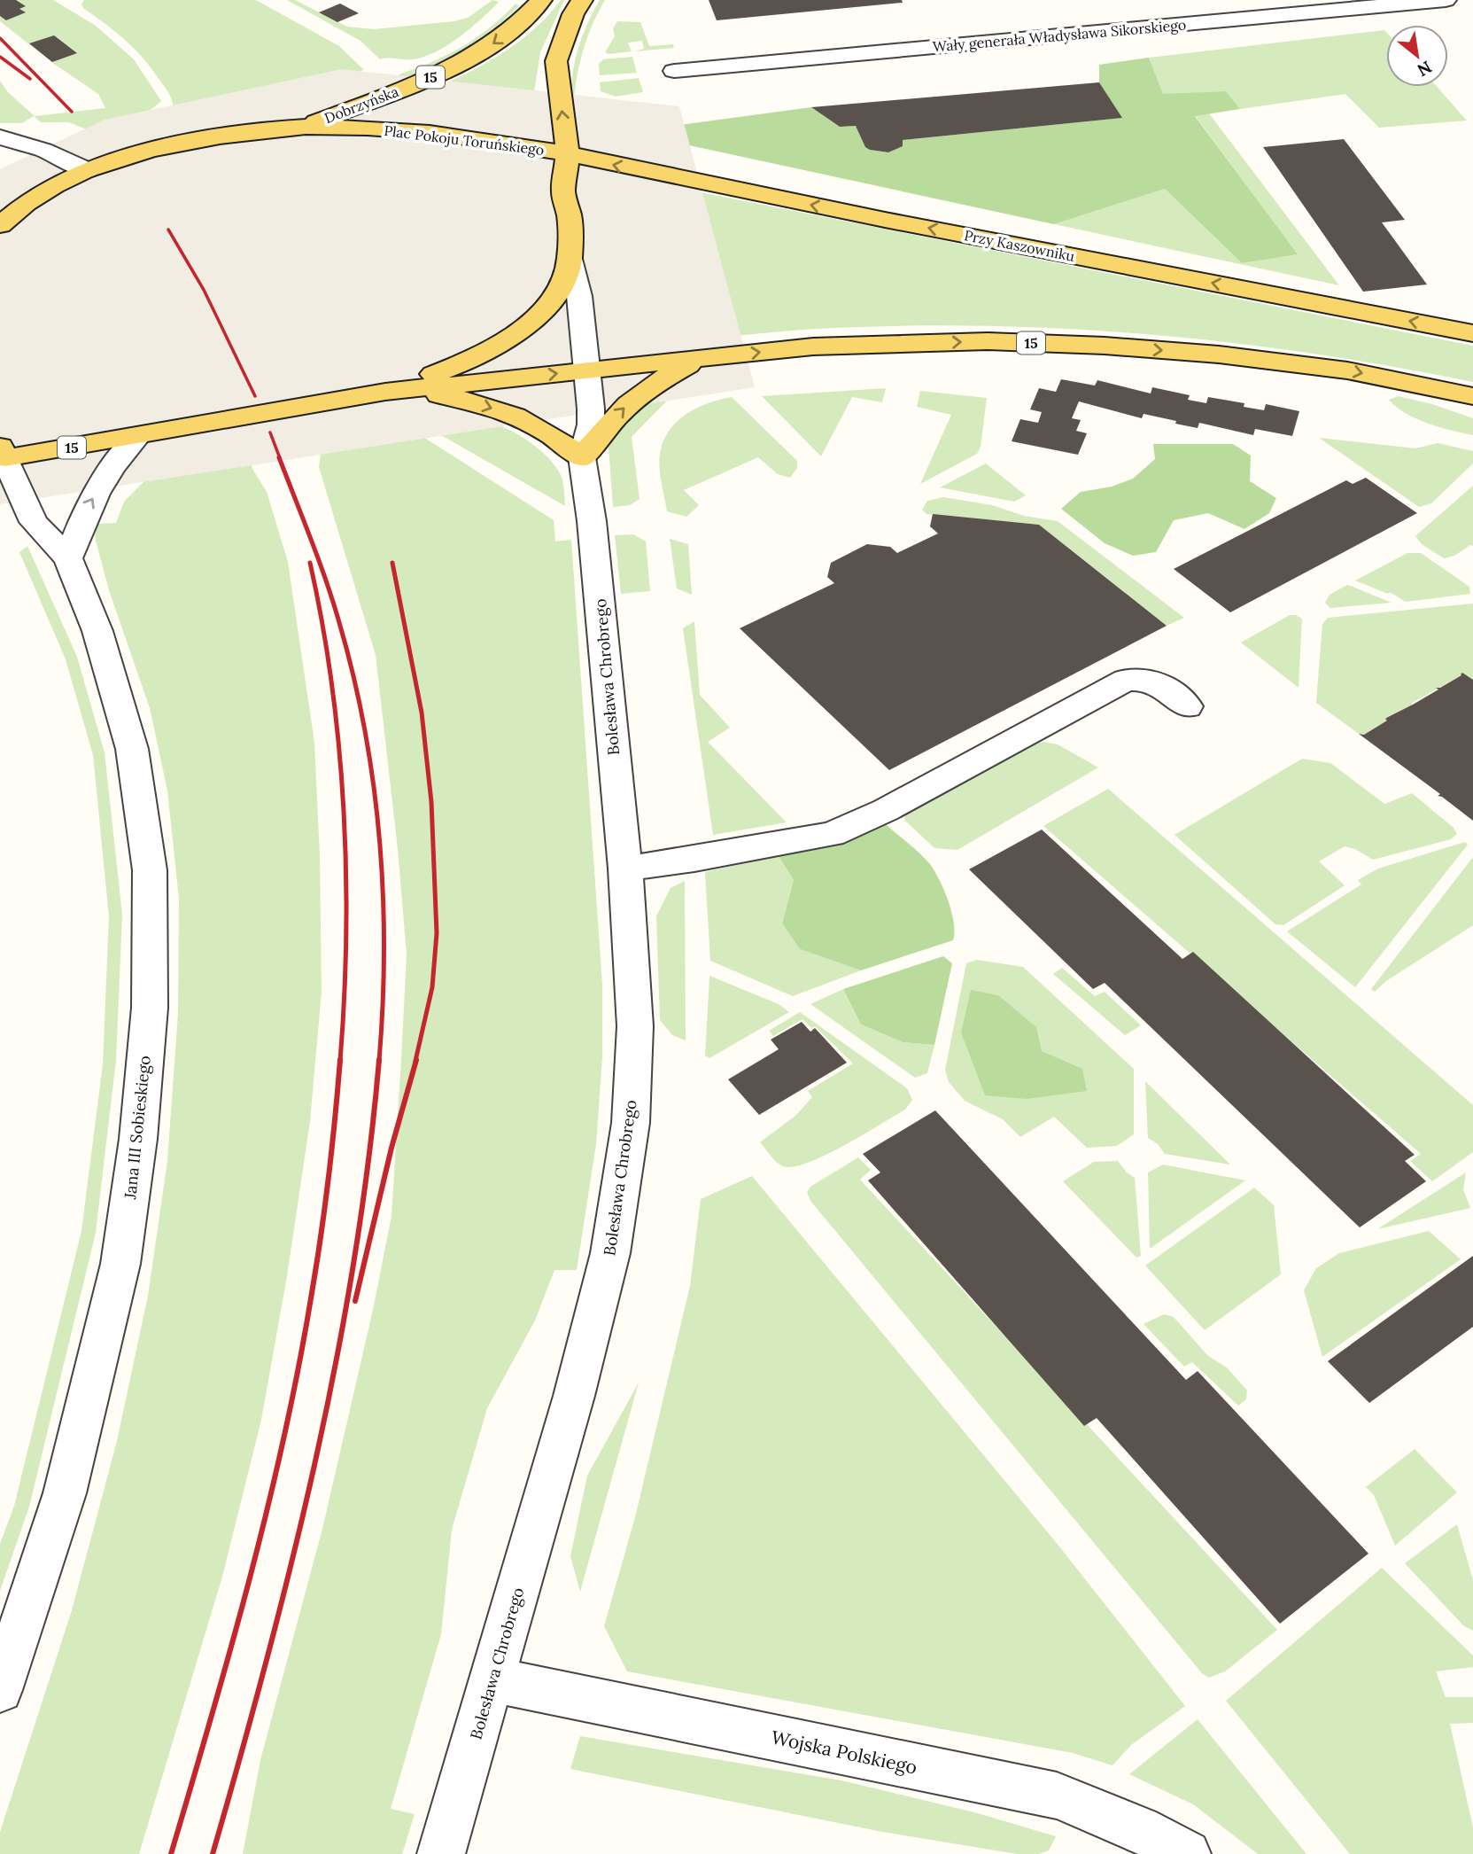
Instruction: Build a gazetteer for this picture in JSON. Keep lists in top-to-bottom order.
{
  "streets": {
    "main road": [
      "15",
      "Dobrzyńska",
      "Plac Pokoju Toruńskiego",
      "Przy Kaszowniku"
    ],
    "street": [
      "Wały generała Władysława Sikorskiego",
      "Bolesława Chrobrego",
      "Jana III Sobieskiego",
      "Wojska Polskiego"
    ]
  },
  "crossings": [
    ["15", "Bolesława Chrobrego"],
    ["15", "Jana III Sobieskiego"],
    ["Dobrzyńska", "Plac Pokoju Toruńskiego"],
    ["Plac Pokoju Toruńskiego", "Przy Kaszowniku"],
    ["Bolesława Chrobrego", "Wojska Polskiego"]
  ],
  "north": "bottom right"
}
